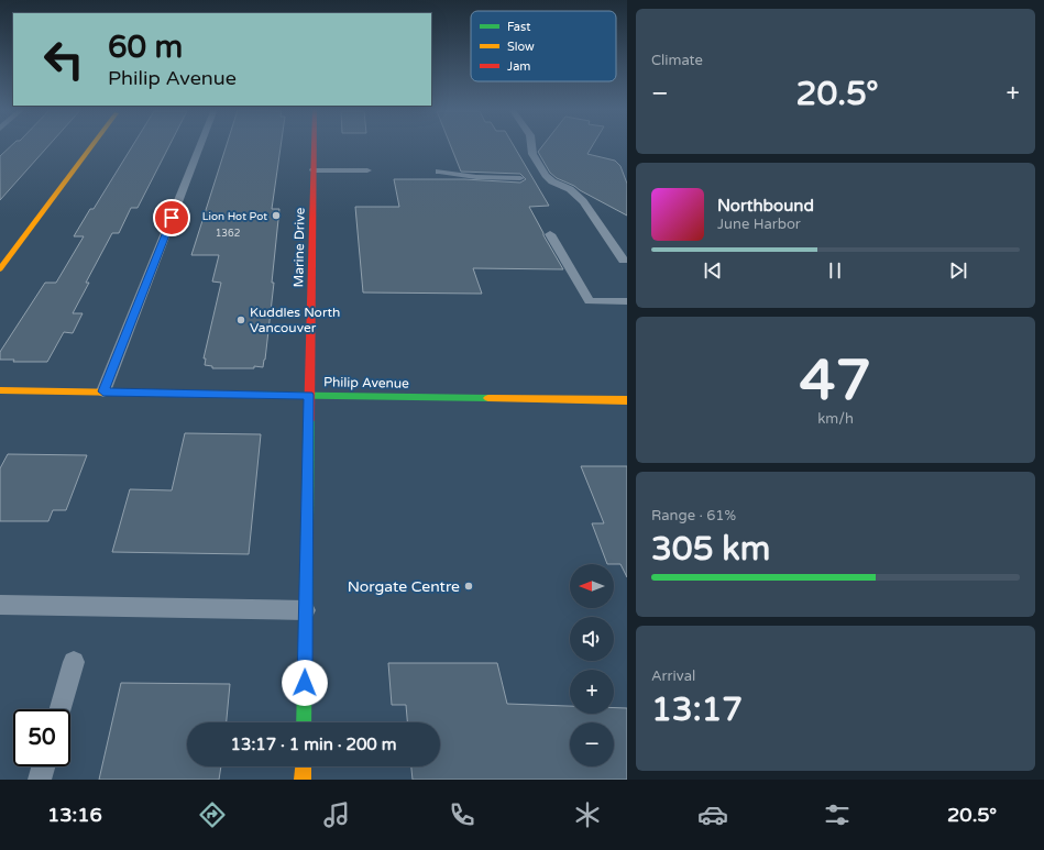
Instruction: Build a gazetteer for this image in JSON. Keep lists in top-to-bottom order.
{
  "streets": {
    "street": ["Marine Drive", "Philip Avenue"]
  },
  "crossings": [
    ["Marine Drive", "Philip Avenue"]
  ],
  "places": ["Lion Hot Pot", "Kuddles North Vancouver", "Norgate Centre"],
  "house_numbers": ["1362"],
  "legend": ["Fast", "Slow", "Jam"],
  "north": "left",
  "page": {
    "tile": [
      "Climate",
      ["47", "km/h"],
      ["Range · 61%", "305 km"],
      ["Arrival", "13:17"]
    ],
    "turn": ["60 m", "Philip Avenue"],
    "heat": ["−", "20.5°", "+"],
    "song": ["Northbound", "June Harbor"],
    "map_buttons": ["+", "−"],
    "limit": "50",
    "trip": "13:17 · 1 min · 200 m",
    "tabs": ["13:16", "20.5°"]
  }
}
